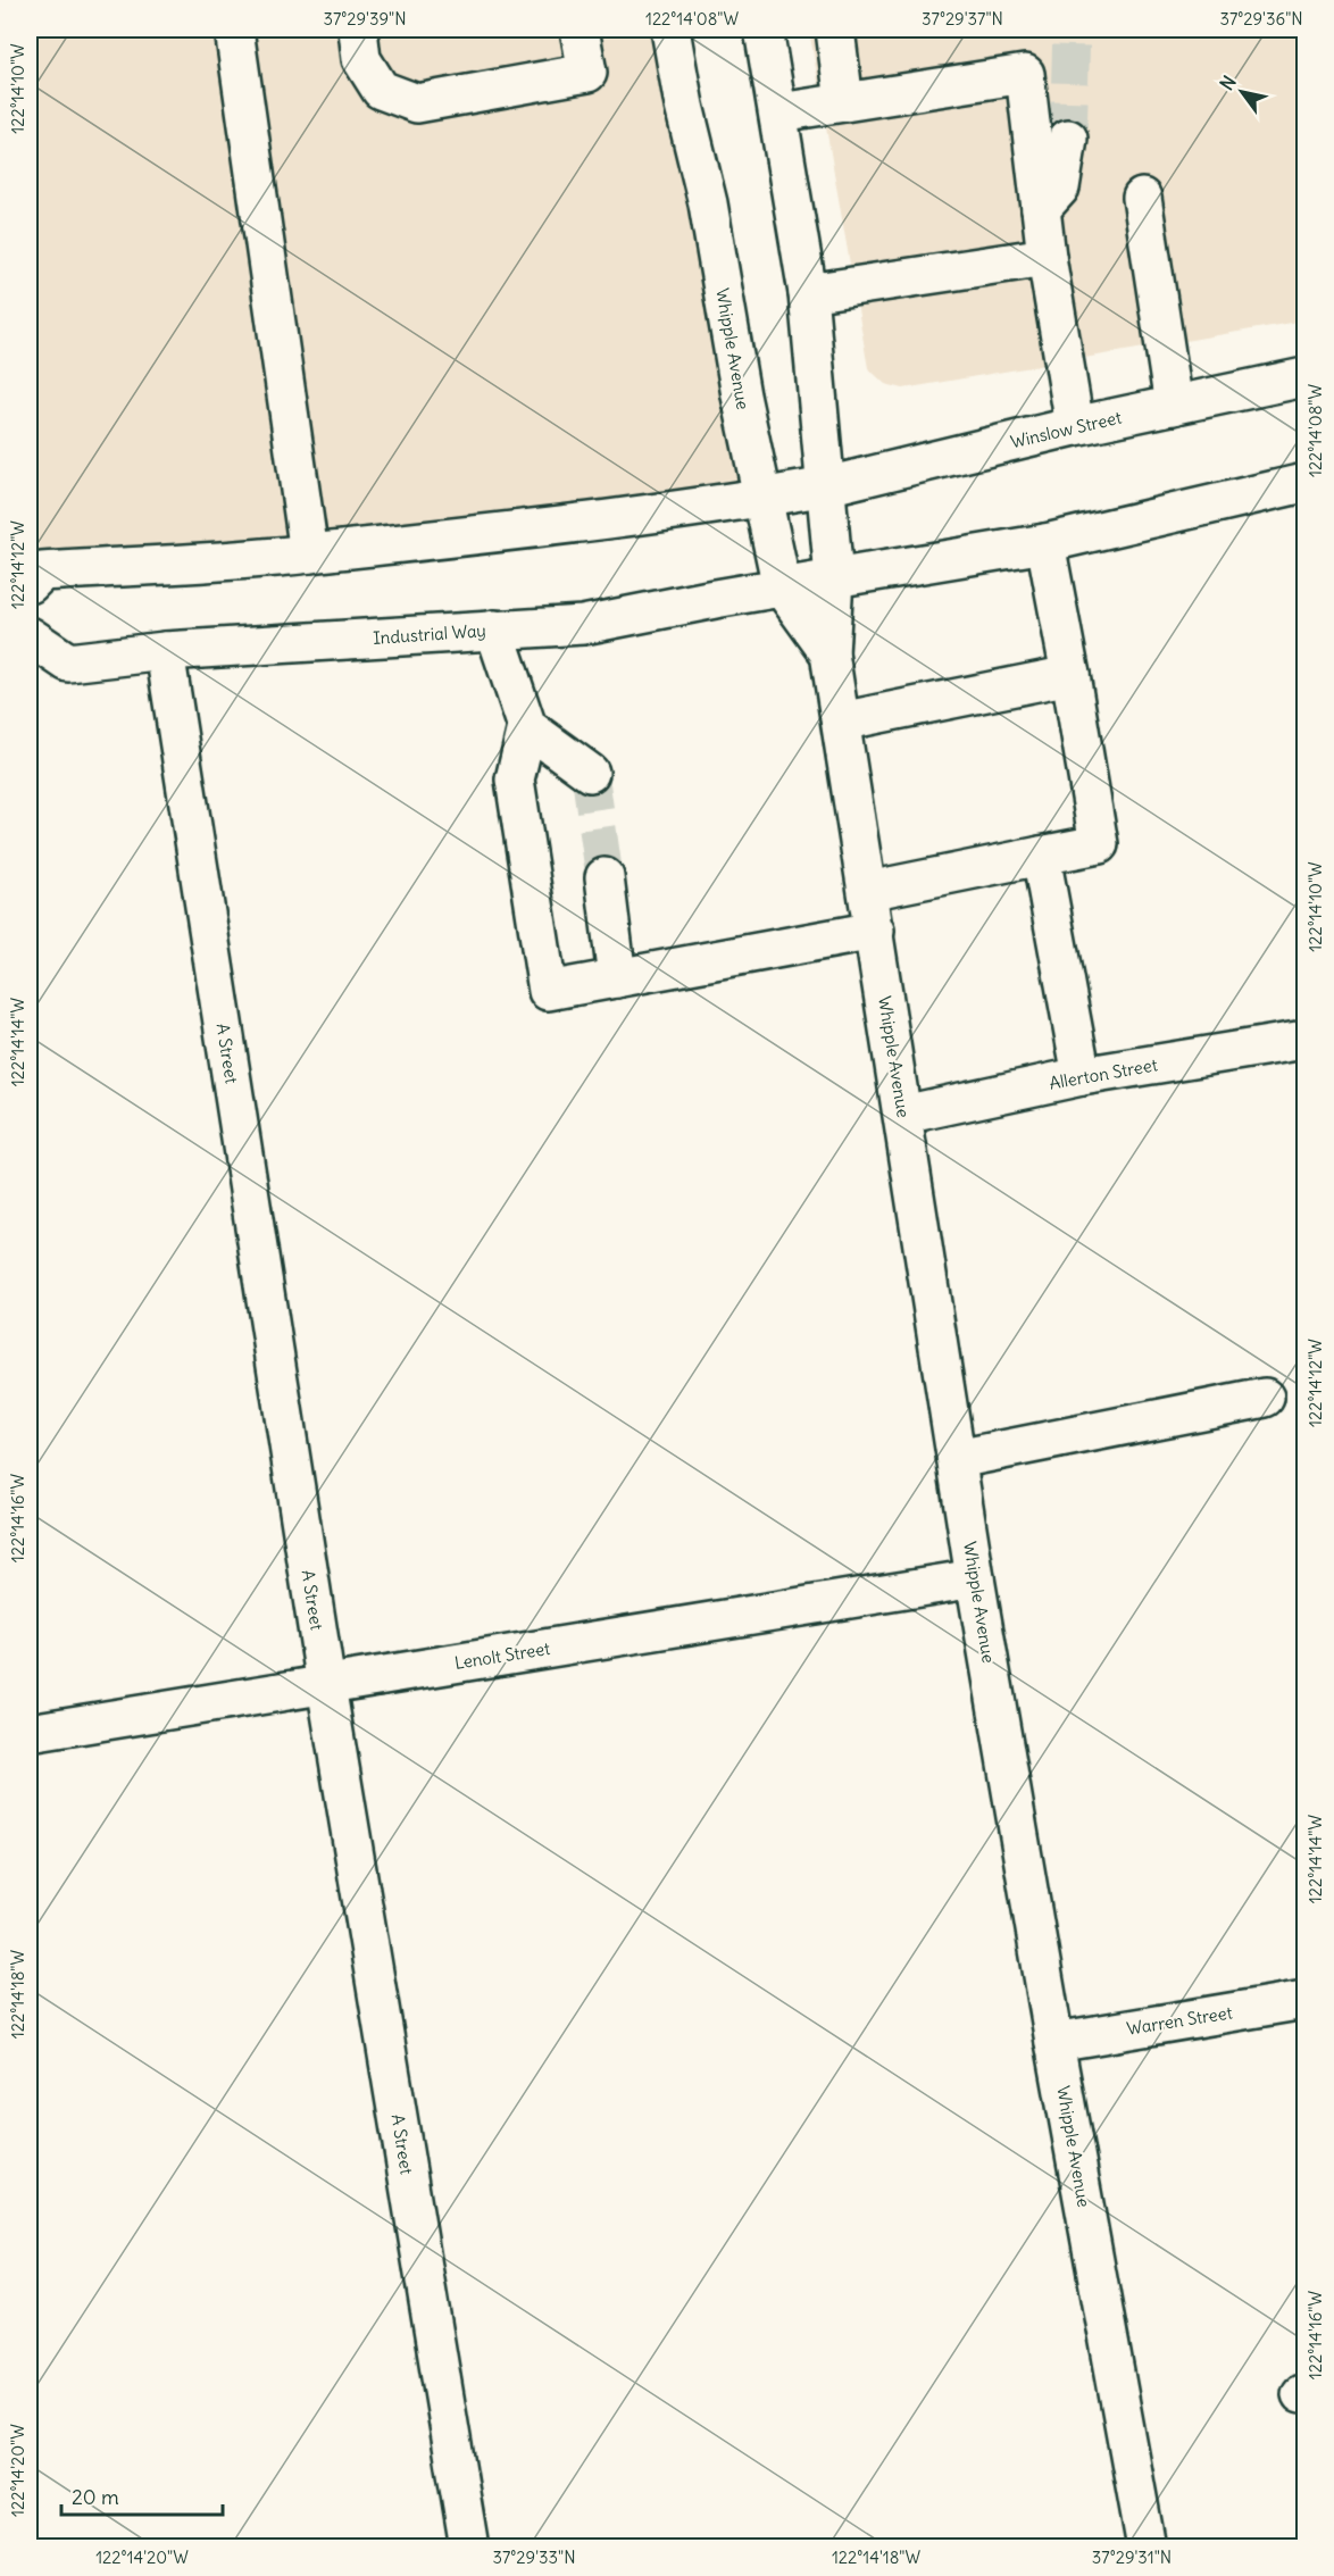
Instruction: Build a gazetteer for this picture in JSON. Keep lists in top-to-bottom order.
{
  "streets": {
    "main road": [
      "Whipple Avenue",
      "Winslow Street",
      "Industrial Way",
      "A Street",
      "Allerton Street",
      "Lenolt Street",
      "Warren Street"
    ]
  },
  "crossings": [
    ["Whipple Avenue", "Winslow Street"],
    ["Whipple Avenue", "Industrial Way"],
    ["Whipple Avenue", "Allerton Street"],
    ["Whipple Avenue", "Lenolt Street"],
    ["Whipple Avenue", "Warren Street"],
    ["Industrial Way", "A Street"],
    ["A Street", "Lenolt Street"]
  ],
  "scale_bar": "20 m",
  "north": "top left",
  "coordinates": [
    "37°29'39\"N",
    "122°14'08\"W",
    "37°29'37\"N",
    "37°29'36\"N",
    "122°14'10\"W",
    "122°14'12\"W",
    "122°14'14\"W",
    "122°14'16\"W",
    "122°14'18\"W",
    "122°14'20\"W",
    "37°29'33\"N",
    "37°29'31\"N"
  ]
}
